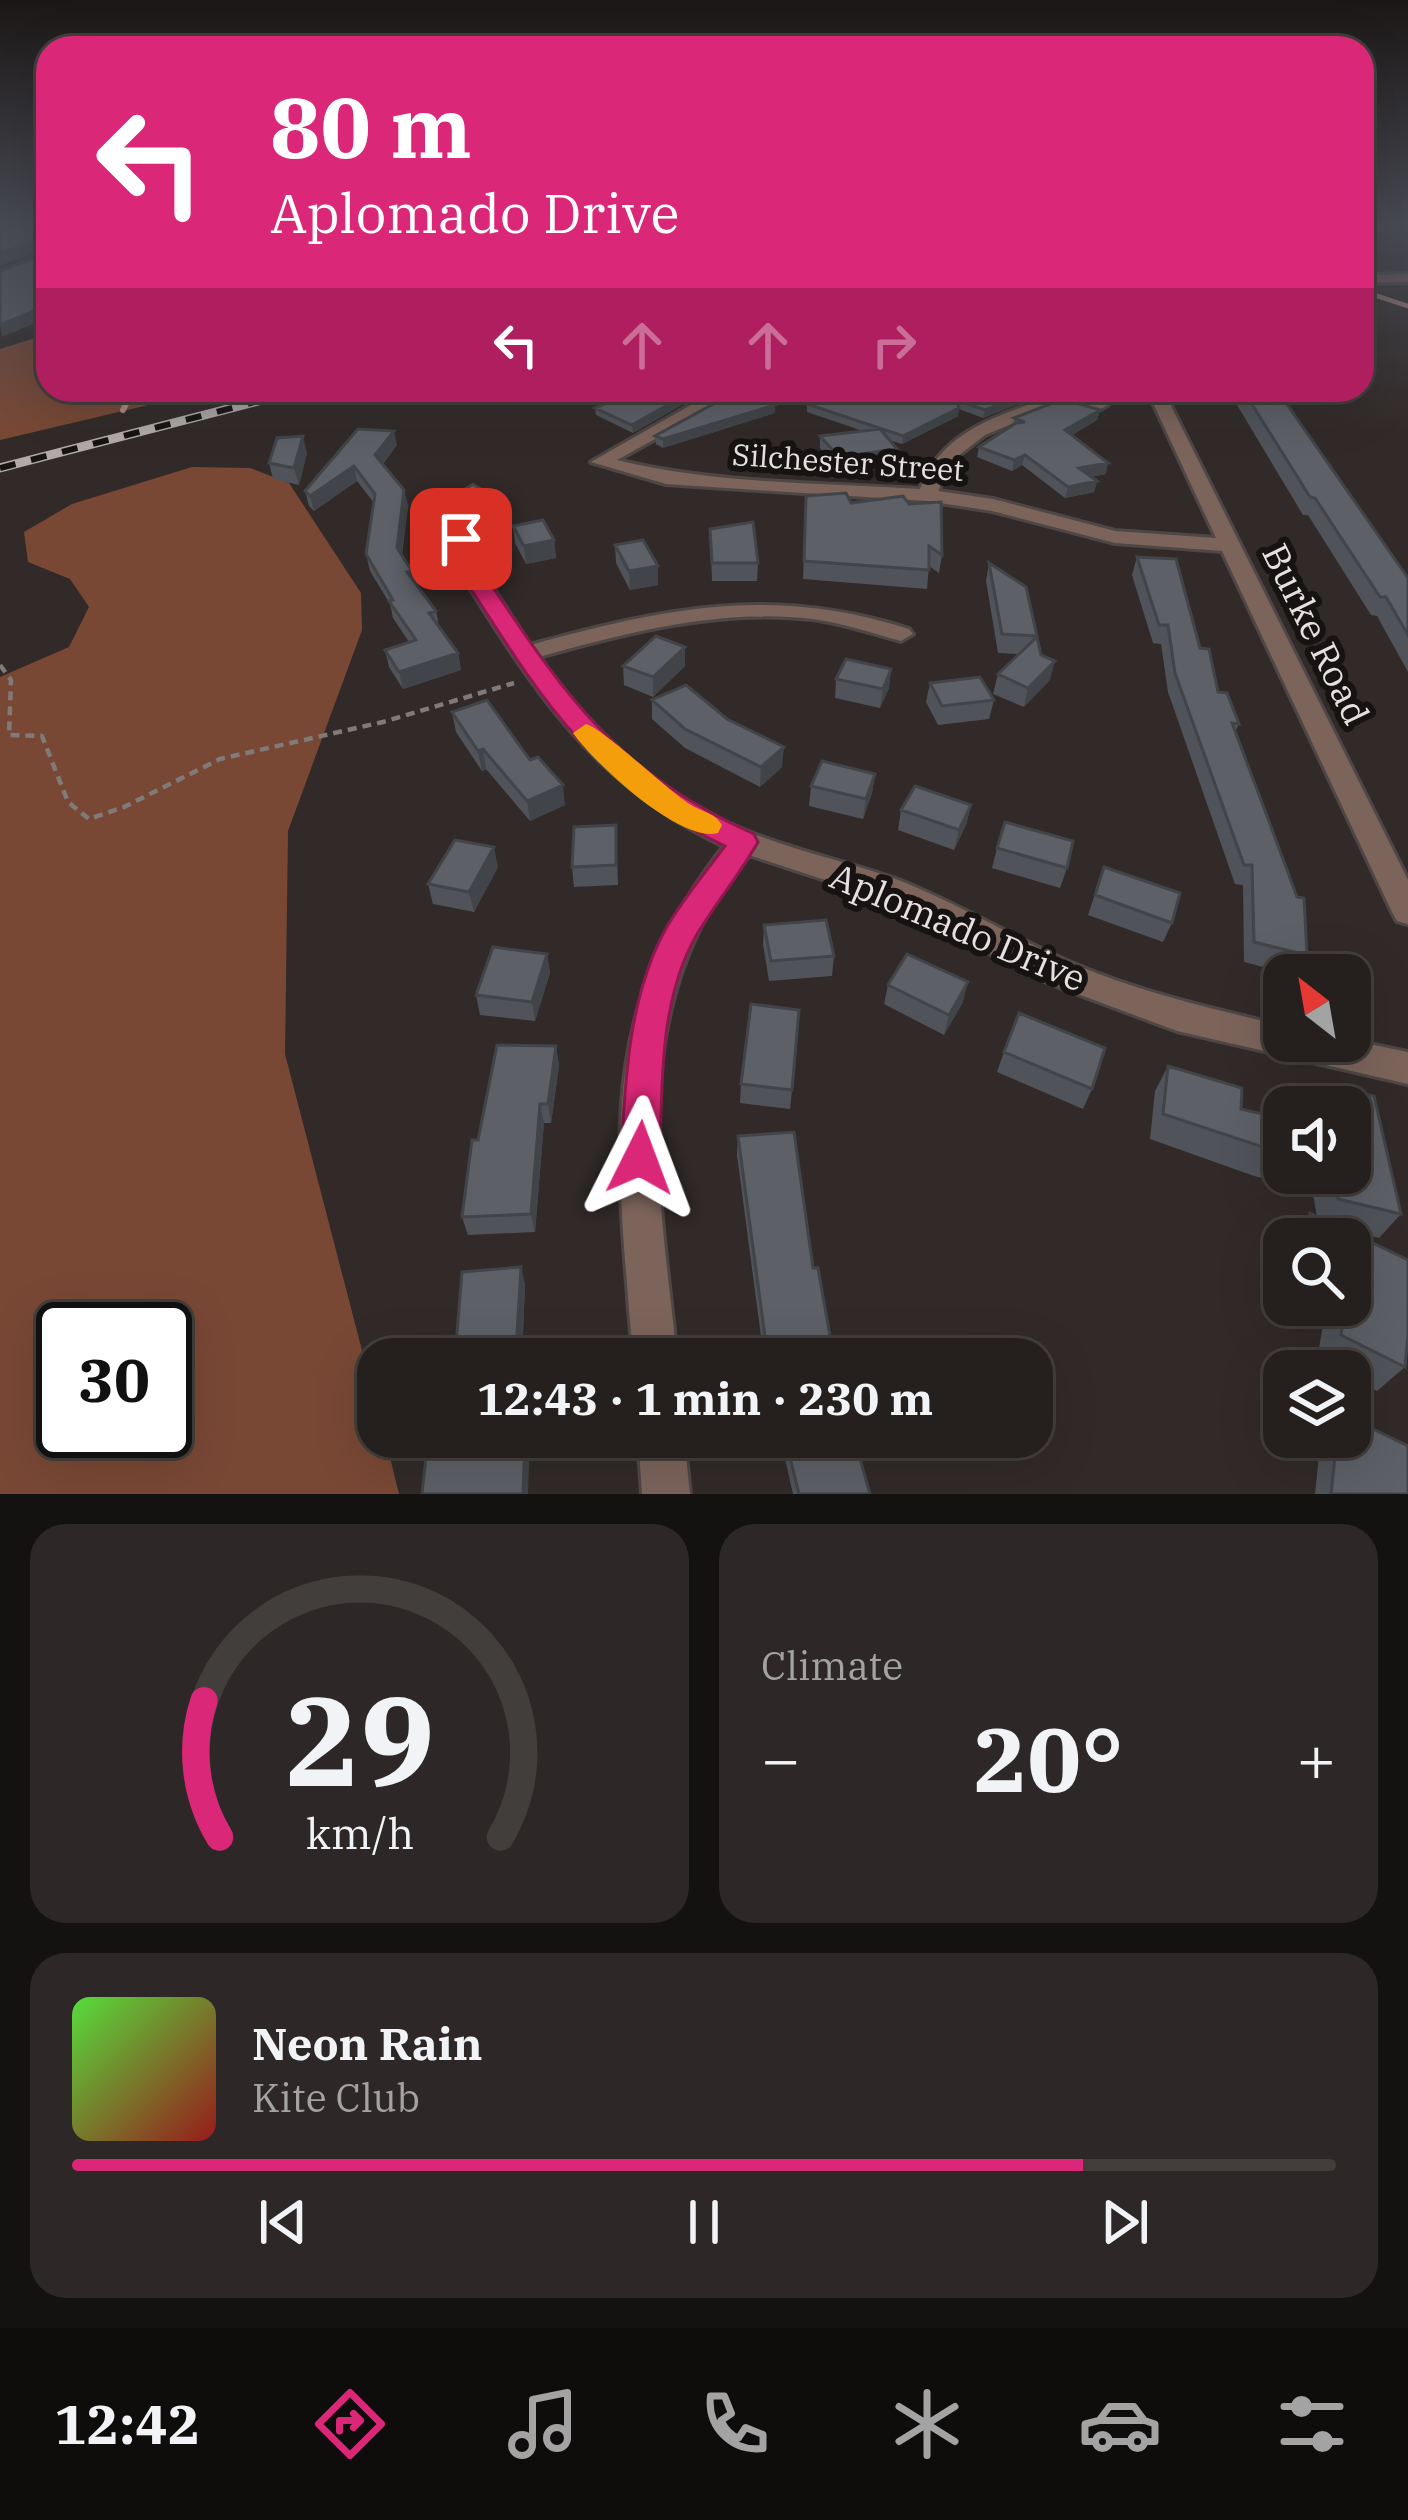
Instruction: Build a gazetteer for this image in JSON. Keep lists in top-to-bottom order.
{
  "streets": {
    "street": ["Silchester Street", "Burke Road", "Aplomado Drive"]
  },
  "crossings": [
    ["Silchester Street", "Burke Road"]
  ],
  "north": "top left",
  "page": {
    "turn": ["80 m", "Aplomado Drive"],
    "limit": "30",
    "trip": "12:43 · 1 min · 230 m",
    "tile": "Climate",
    "heat": ["−", "20°", "+"],
    "song": ["Neon Rain", "Kite Club"],
    "tabs": "12:42",
    "gauge": ["29", "km/h"]
  }
}
